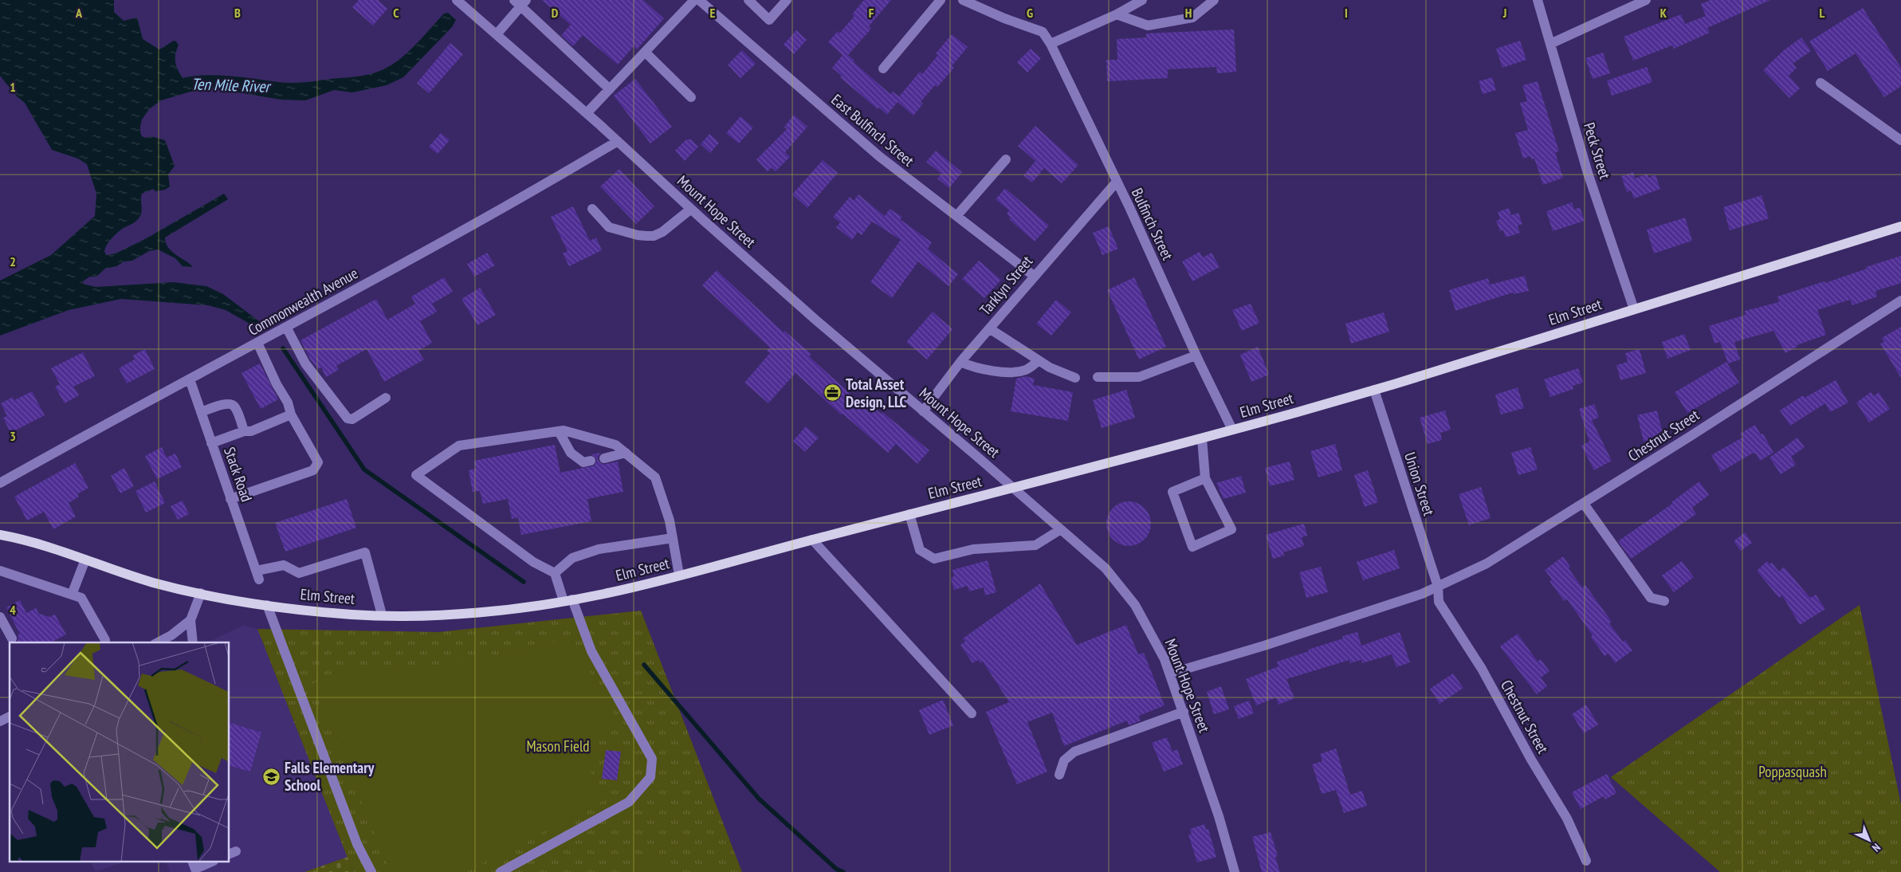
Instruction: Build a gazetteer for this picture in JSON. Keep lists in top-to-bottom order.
{
  "streets": {
    "main road": ["Elm Street"],
    "street": [
      "East Bulfinch Street",
      "Peck Street",
      "Mount Hope Street",
      "Bulfinch Street",
      "Tarklyn Street",
      "Commonwealth Avenue",
      "Chestnut Street",
      "Stack Road",
      "Union Street"
    ]
  },
  "crossings": [
    ["East Bulfinch Street", "Tarklyn Street"],
    ["Peck Street", "Elm Street"],
    ["Mount Hope Street", "Tarklyn Street"],
    ["Mount Hope Street", "Commonwealth Avenue"],
    ["Mount Hope Street", "Elm Street"],
    ["Mount Hope Street", "Chestnut Street"],
    ["Bulfinch Street", "Tarklyn Street"],
    ["Bulfinch Street", "Elm Street"],
    ["Commonwealth Avenue", "Stack Road"],
    ["Elm Street", "Stack Road"],
    ["Elm Street", "Union Street"],
    ["Chestnut Street", "Union Street"]
  ],
  "water": ["Ten Mile River"],
  "parks": ["Mason Field", "Poppasquash"],
  "places": {
    "office": ["Total Asset Design, LLC"],
    "school or university": ["Falls Elementary School"]
  },
  "north": "bottom right",
  "grid": {
    "columns": [
      "A",
      "B",
      "C",
      "D",
      "E",
      "F",
      "G",
      "H",
      "I",
      "J",
      "K",
      "L"
    ],
    "rows": [
      "1",
      "2",
      "3",
      "4"
    ]
  }
}
